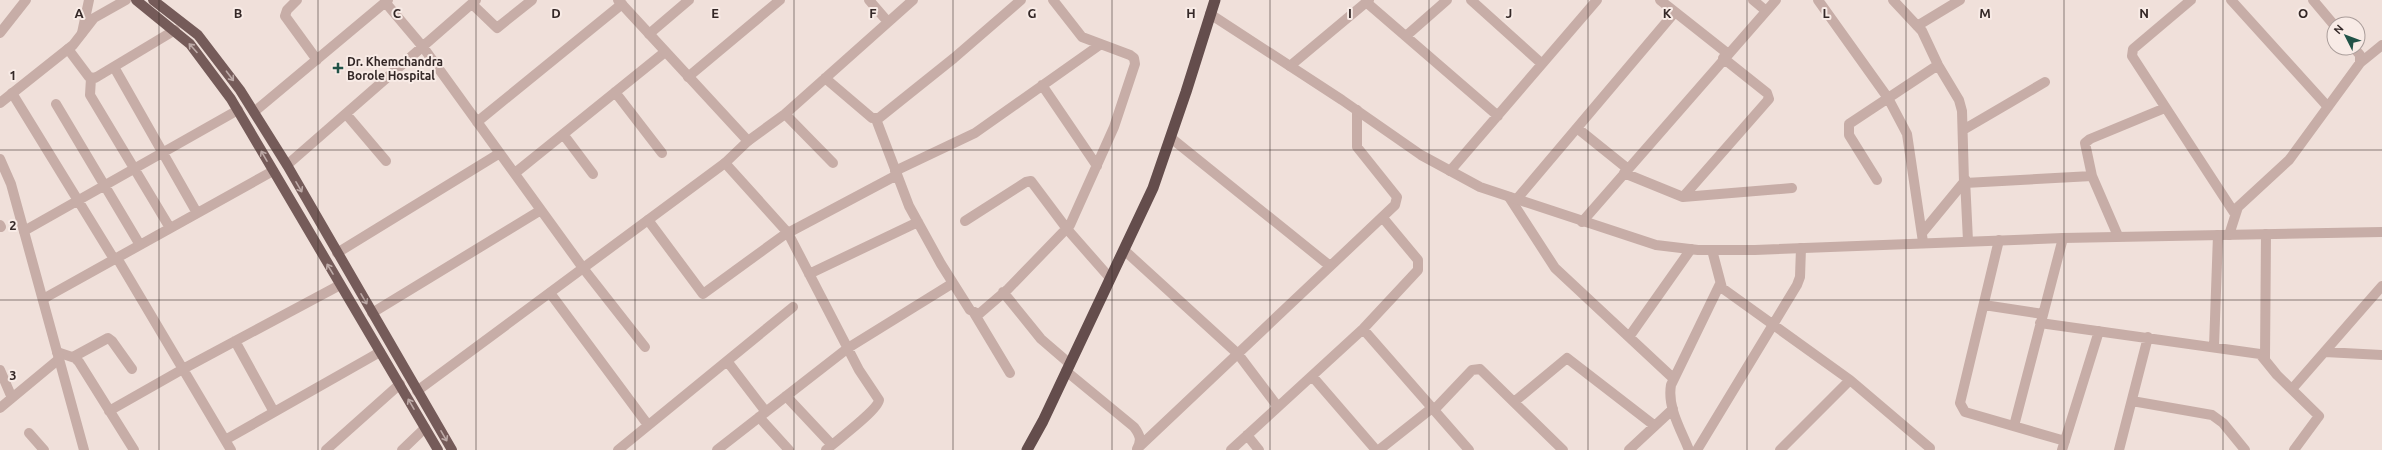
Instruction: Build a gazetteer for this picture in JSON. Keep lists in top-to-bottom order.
{
  "places": {
    "health": ["Dr. Khemchandra Borole Hospital"]
  },
  "north": "top left",
  "grid": {
    "columns": [
      "A",
      "B",
      "C",
      "D",
      "E",
      "F",
      "G",
      "H",
      "I",
      "J",
      "K",
      "L",
      "M",
      "N",
      "O"
    ],
    "rows": ["1", "2", "3"]
  }
}
